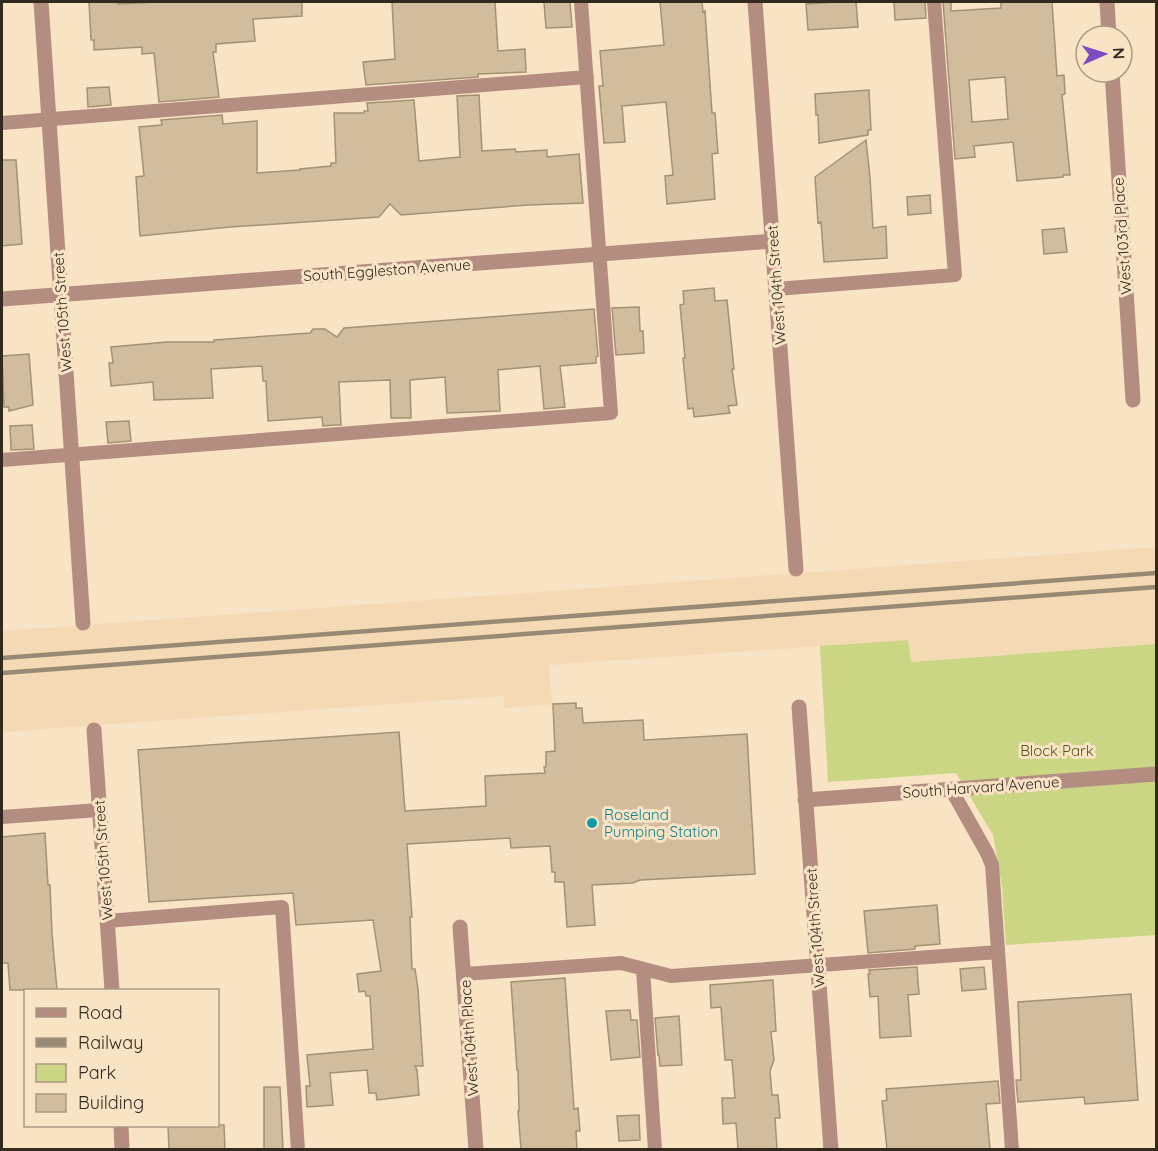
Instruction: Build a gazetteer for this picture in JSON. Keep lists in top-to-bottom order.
{
  "streets": {
    "street": [
      "West 103rd Place",
      "South Eggleston Avenue",
      "West 104th Street",
      "West 105th Street",
      "South Harvard Avenue",
      "West 104th Place"
    ]
  },
  "crossings": [
    ["South Eggleston Avenue", "West 104th Street"],
    ["South Eggleston Avenue", "West 105th Street"],
    ["West 104th Street", "South Harvard Avenue"]
  ],
  "parks": ["Block Park"],
  "places": ["Roseland Pumping Station"],
  "legend": [
    "Road",
    "Railway",
    "Park",
    "Building"
  ],
  "north": "right"
}
